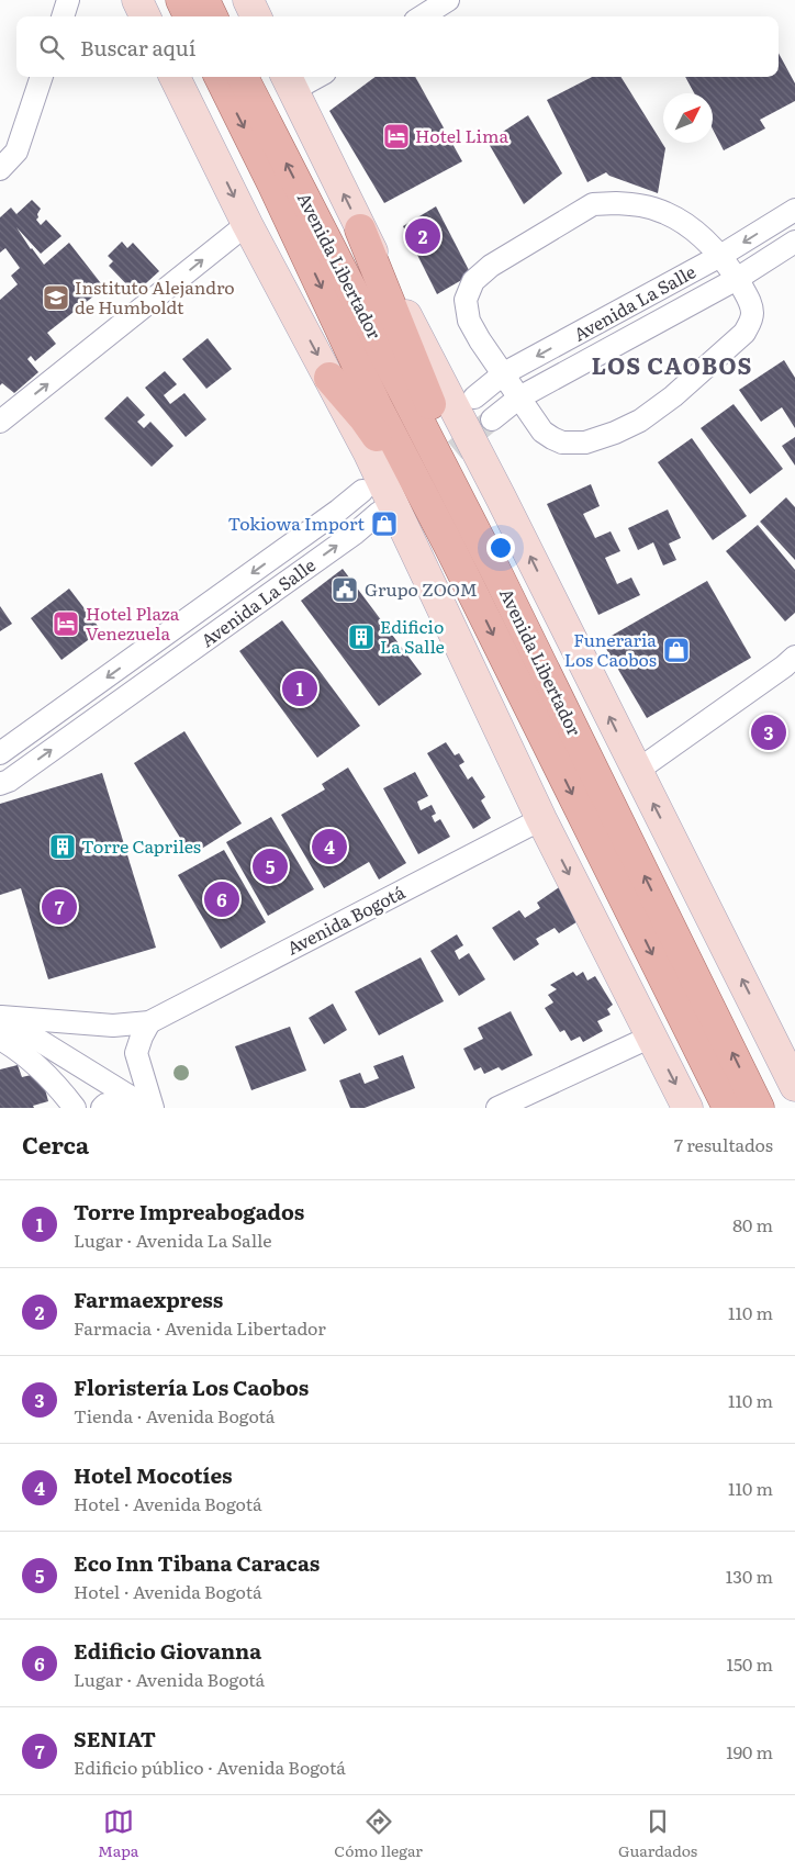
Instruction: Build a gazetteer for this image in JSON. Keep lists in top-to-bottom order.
{
  "streets": {
    "main road": ["Avenida Libertador"],
    "street": ["Avenida La Salle", "Avenida Bogotá"]
  },
  "districts": ["LOS CAOBOS"],
  "places": {
    "hotel": ["Hotel Lima", "Hotel Plaza Venezuela"],
    "school or university": ["Instituto Alejandro de Humboldt"],
    "shop": ["Tokiowa Import", "Funeraria Los Caobos"],
    "public building": ["Grupo ZOOM"],
    "building": ["Edificio La Salle", "Torre Capriles"]
  },
  "north": "top right",
  "page": {
    "search": "Buscar aquí",
    "pins": [
      "2",
      "1",
      "3",
      "4",
      "5",
      "6",
      "7"
    ],
    "heading": ["Cerca", "7 resultados"],
    "list": [
      {
        "mark": "1",
        "name": "Torre Impreabogados",
        "note": "Lugar · Avenida La Salle",
        "value": "80 m"
      },
      {
        "mark": "2",
        "name": "Farmaexpress",
        "note": "Farmacia · Avenida Libertador",
        "value": "110 m"
      },
      {
        "mark": "3",
        "name": "Floristería Los Caobos",
        "note": "Tienda · Avenida Bogotá",
        "value": "110 m"
      },
      {
        "mark": "4",
        "name": "Hotel Mocotíes",
        "note": "Hotel · Avenida Bogotá",
        "value": "110 m"
      },
      {
        "mark": "5",
        "name": "Eco Inn Tibana Caracas",
        "note": "Hotel · Avenida Bogotá",
        "value": "130 m"
      },
      {
        "mark": "6",
        "name": "Edificio Giovanna",
        "note": "Lugar · Avenida Bogotá",
        "value": "150 m"
      },
      {
        "mark": "7",
        "name": "SENIAT",
        "note": "Edificio público · Avenida Bogotá",
        "value": "190 m"
      }
    ],
    "nav": ["Mapa", "Cómo llegar", "Guardados"]
  }
}
